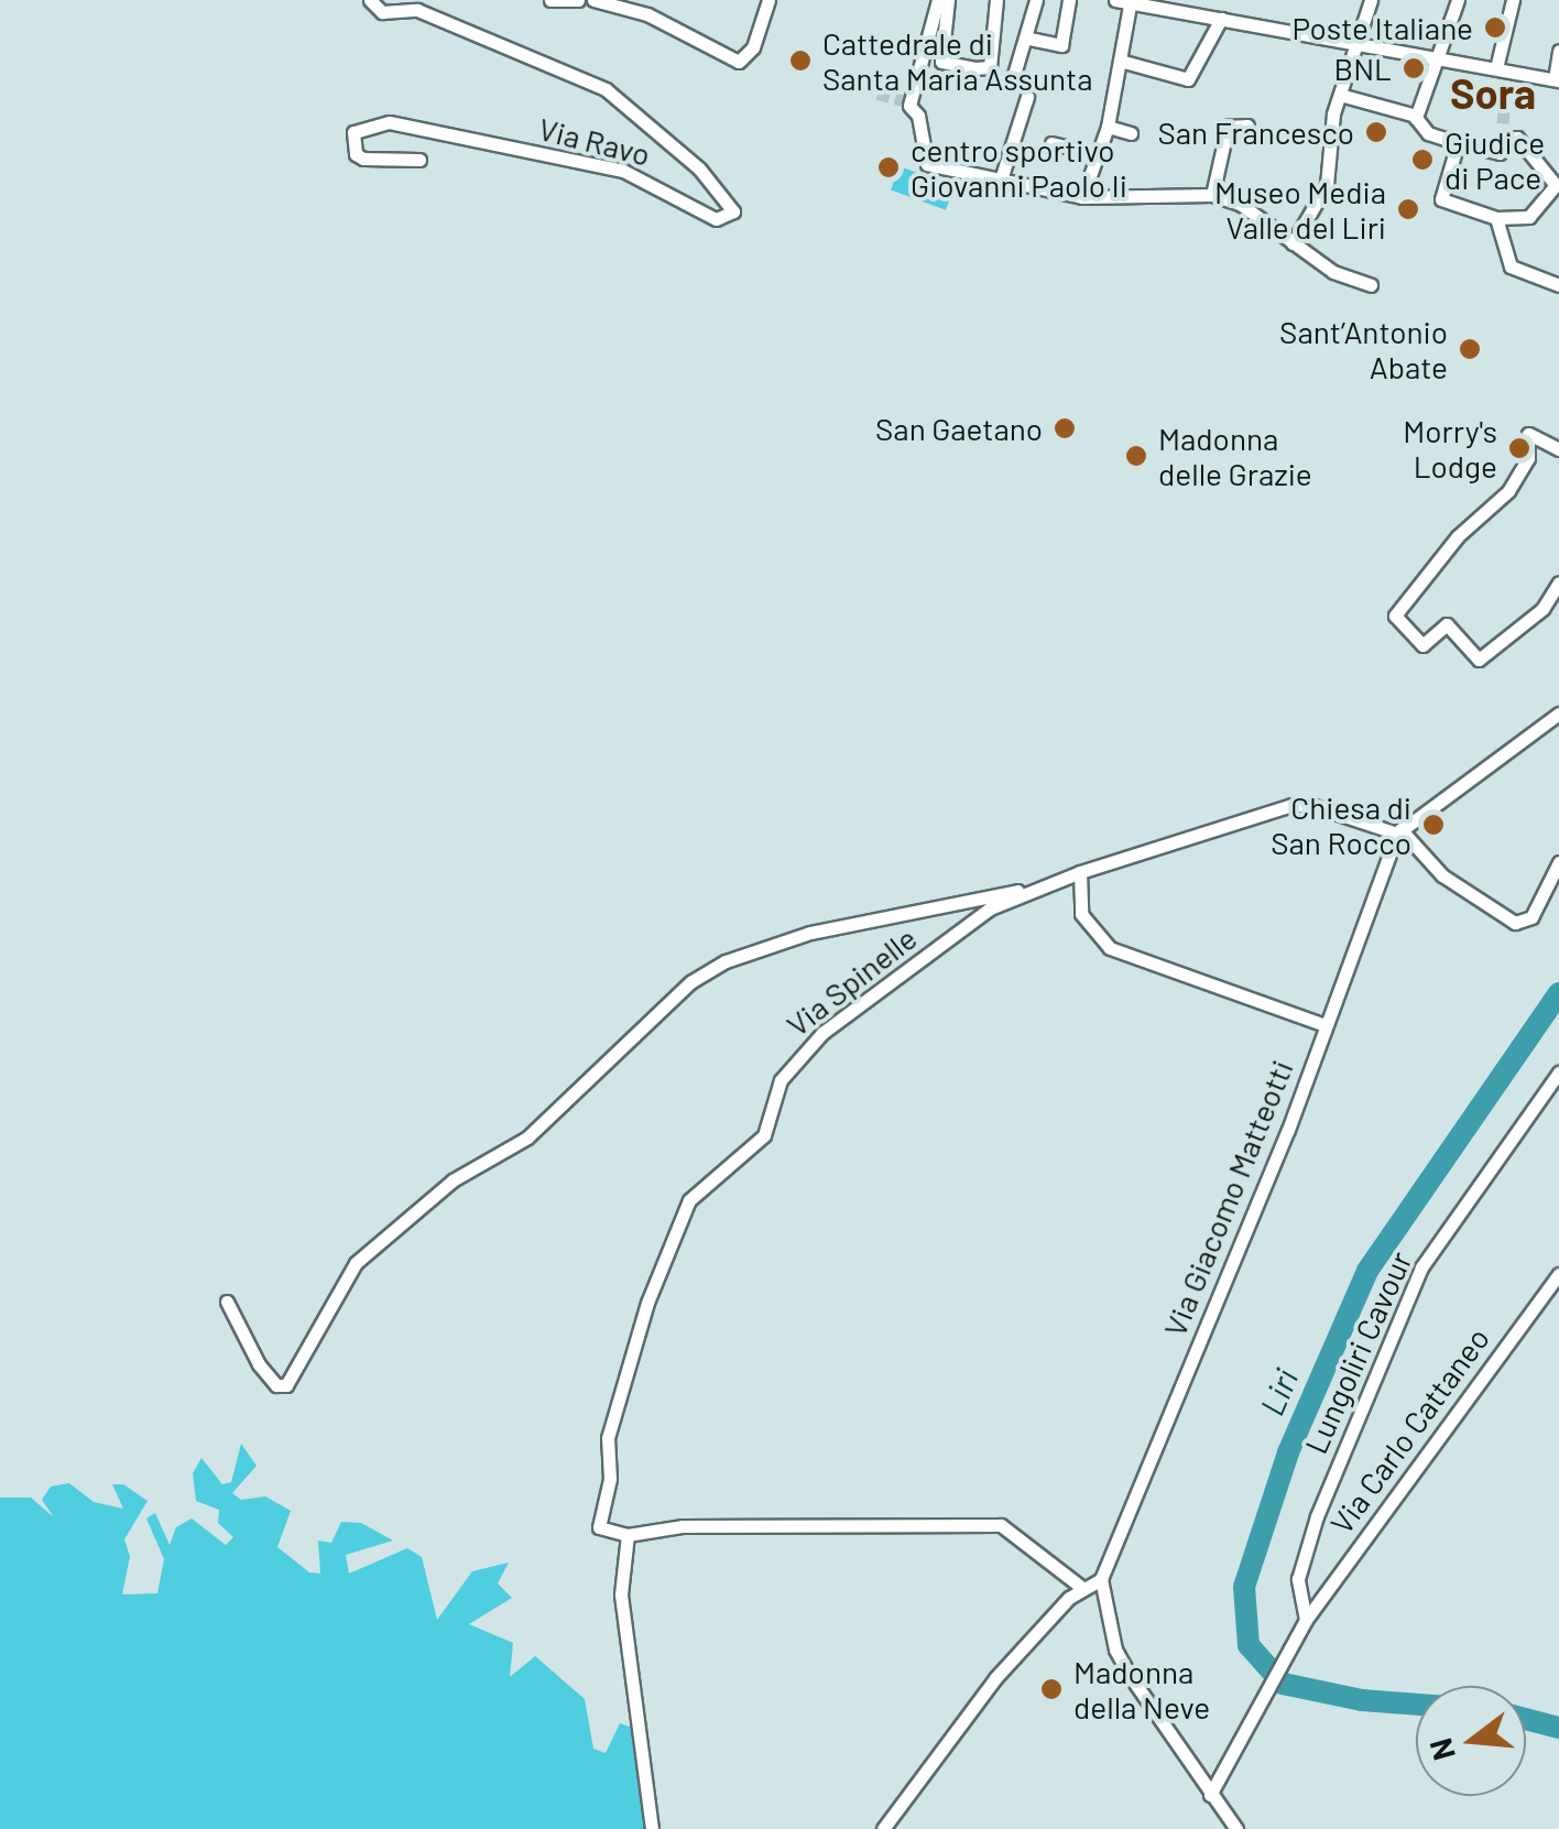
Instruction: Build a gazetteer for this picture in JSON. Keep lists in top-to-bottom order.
{
  "streets": {
    "street": [
      "Via Ravo",
      "Via Spinelle",
      "Via Giacomo Matteotti",
      "Lungoliri Cavour",
      "Via Carlo Cattaneo"
    ]
  },
  "crossings": [
    ["Via Spinelle", "Via Giacomo Matteotti"],
    ["Lungoliri Cavour", "Via Carlo Cattaneo"]
  ],
  "districts": ["Sora"],
  "water": ["Liri"],
  "places": [
    "Poste Italiane",
    "Cattedrale di Santa Maria Assunta",
    "BNL",
    "San Francesco",
    "Giudice di Pace",
    "centro sportivo Giovanni Paolo Ii",
    "Museo Media Valle del Liri",
    "Sant’Antonio Abate",
    "San Gaetano",
    "Morry's Lodge",
    "Madonna delle Grazie",
    "Chiesa di San Rocco",
    "Madonna della Neve"
  ],
  "north": "left"
}
